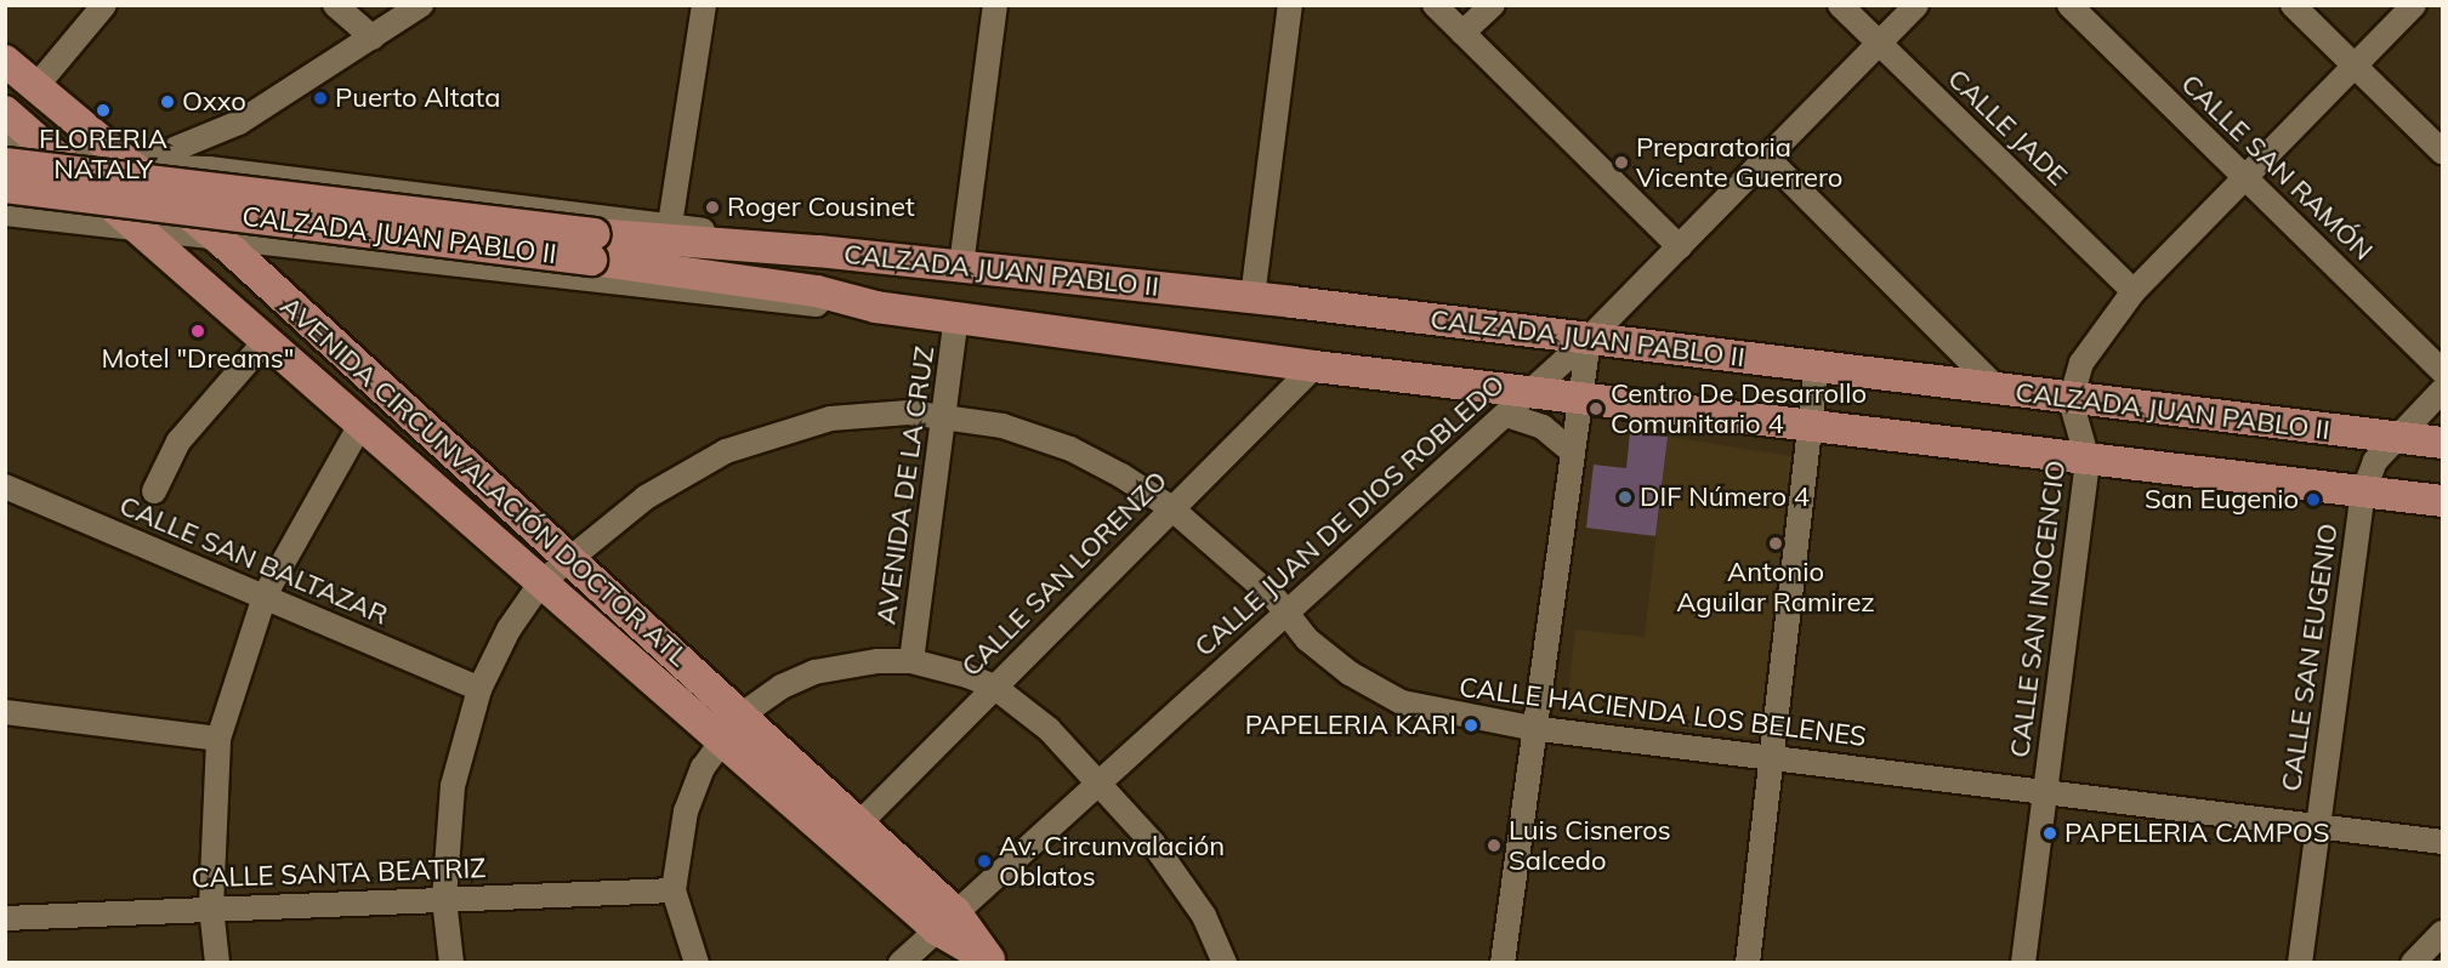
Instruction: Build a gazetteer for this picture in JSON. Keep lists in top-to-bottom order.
{
  "streets": {
    "main road": ["CALZADA JUAN PABLO II", "AVENIDA CIRCUNVALACIÓN DOCTOR ATL"],
    "street": [
      "CALLE JADE",
      "CALLE SAN RAMÓN",
      "AVENIDA DE LA CRUZ",
      "CALLE JUAN DE DIOS ROBLEDO",
      "CALLE SAN BALTAZAR",
      "CALLE SAN LORENZO",
      "CALLE SAN INOCENCIO",
      "CALLE SAN EUGENIO",
      "CALLE HACIENDA LOS BELENES",
      "CALLE SANTA BEATRIZ"
    ]
  },
  "crossings": [
    ["CALLE JADE", "CALLE JUAN DE DIOS ROBLEDO"],
    ["CALZADA JUAN PABLO II", "AVENIDA CIRCUNVALACIÓN DOCTOR ATL"],
    ["CALZADA JUAN PABLO II", "AVENIDA DE LA CRUZ"],
    ["CALZADA JUAN PABLO II", "CALLE JUAN DE DIOS ROBLEDO"],
    ["CALZADA JUAN PABLO II", "CALLE SAN LORENZO"],
    ["CALZADA JUAN PABLO II", "CALLE SAN INOCENCIO"],
    ["CALZADA JUAN PABLO II", "CALLE SAN EUGENIO"],
    ["AVENIDA CIRCUNVALACIÓN DOCTOR ATL", "CALLE JUAN DE DIOS ROBLEDO"],
    ["AVENIDA CIRCUNVALACIÓN DOCTOR ATL", "CALLE SAN LORENZO"],
    ["AVENIDA CIRCUNVALACIÓN DOCTOR ATL", "CALLE HACIENDA LOS BELENES"],
    ["AVENIDA DE LA CRUZ", "CALLE HACIENDA LOS BELENES"],
    ["CALLE JUAN DE DIOS ROBLEDO", "CALLE HACIENDA LOS BELENES"],
    ["CALLE SAN BALTAZAR", "CALLE HACIENDA LOS BELENES"],
    ["CALLE SAN LORENZO", "CALLE HACIENDA LOS BELENES"],
    ["CALLE SAN INOCENCIO", "CALLE HACIENDA LOS BELENES"],
    ["CALLE SAN EUGENIO", "CALLE HACIENDA LOS BELENES"],
    ["CALLE HACIENDA LOS BELENES", "CALLE SANTA BEATRIZ"]
  ],
  "places": [
    "Puerto Altata",
    "Oxxo",
    "FLORERIA NATALY",
    "Preparatoria Vicente Guerrero",
    "Roger Cousinet",
    "Motel \"Dreams\"",
    "Centro De Desarrollo Comunitario 4",
    "DIF Número 4",
    "San Eugenio",
    "Antonio Aguilar Ramirez",
    "PAPELERIA KARI",
    "PAPELERIA CAMPOS",
    "Luis Cisneros Salcedo",
    "Av. Circunvalación Oblatos"
  ]
}
